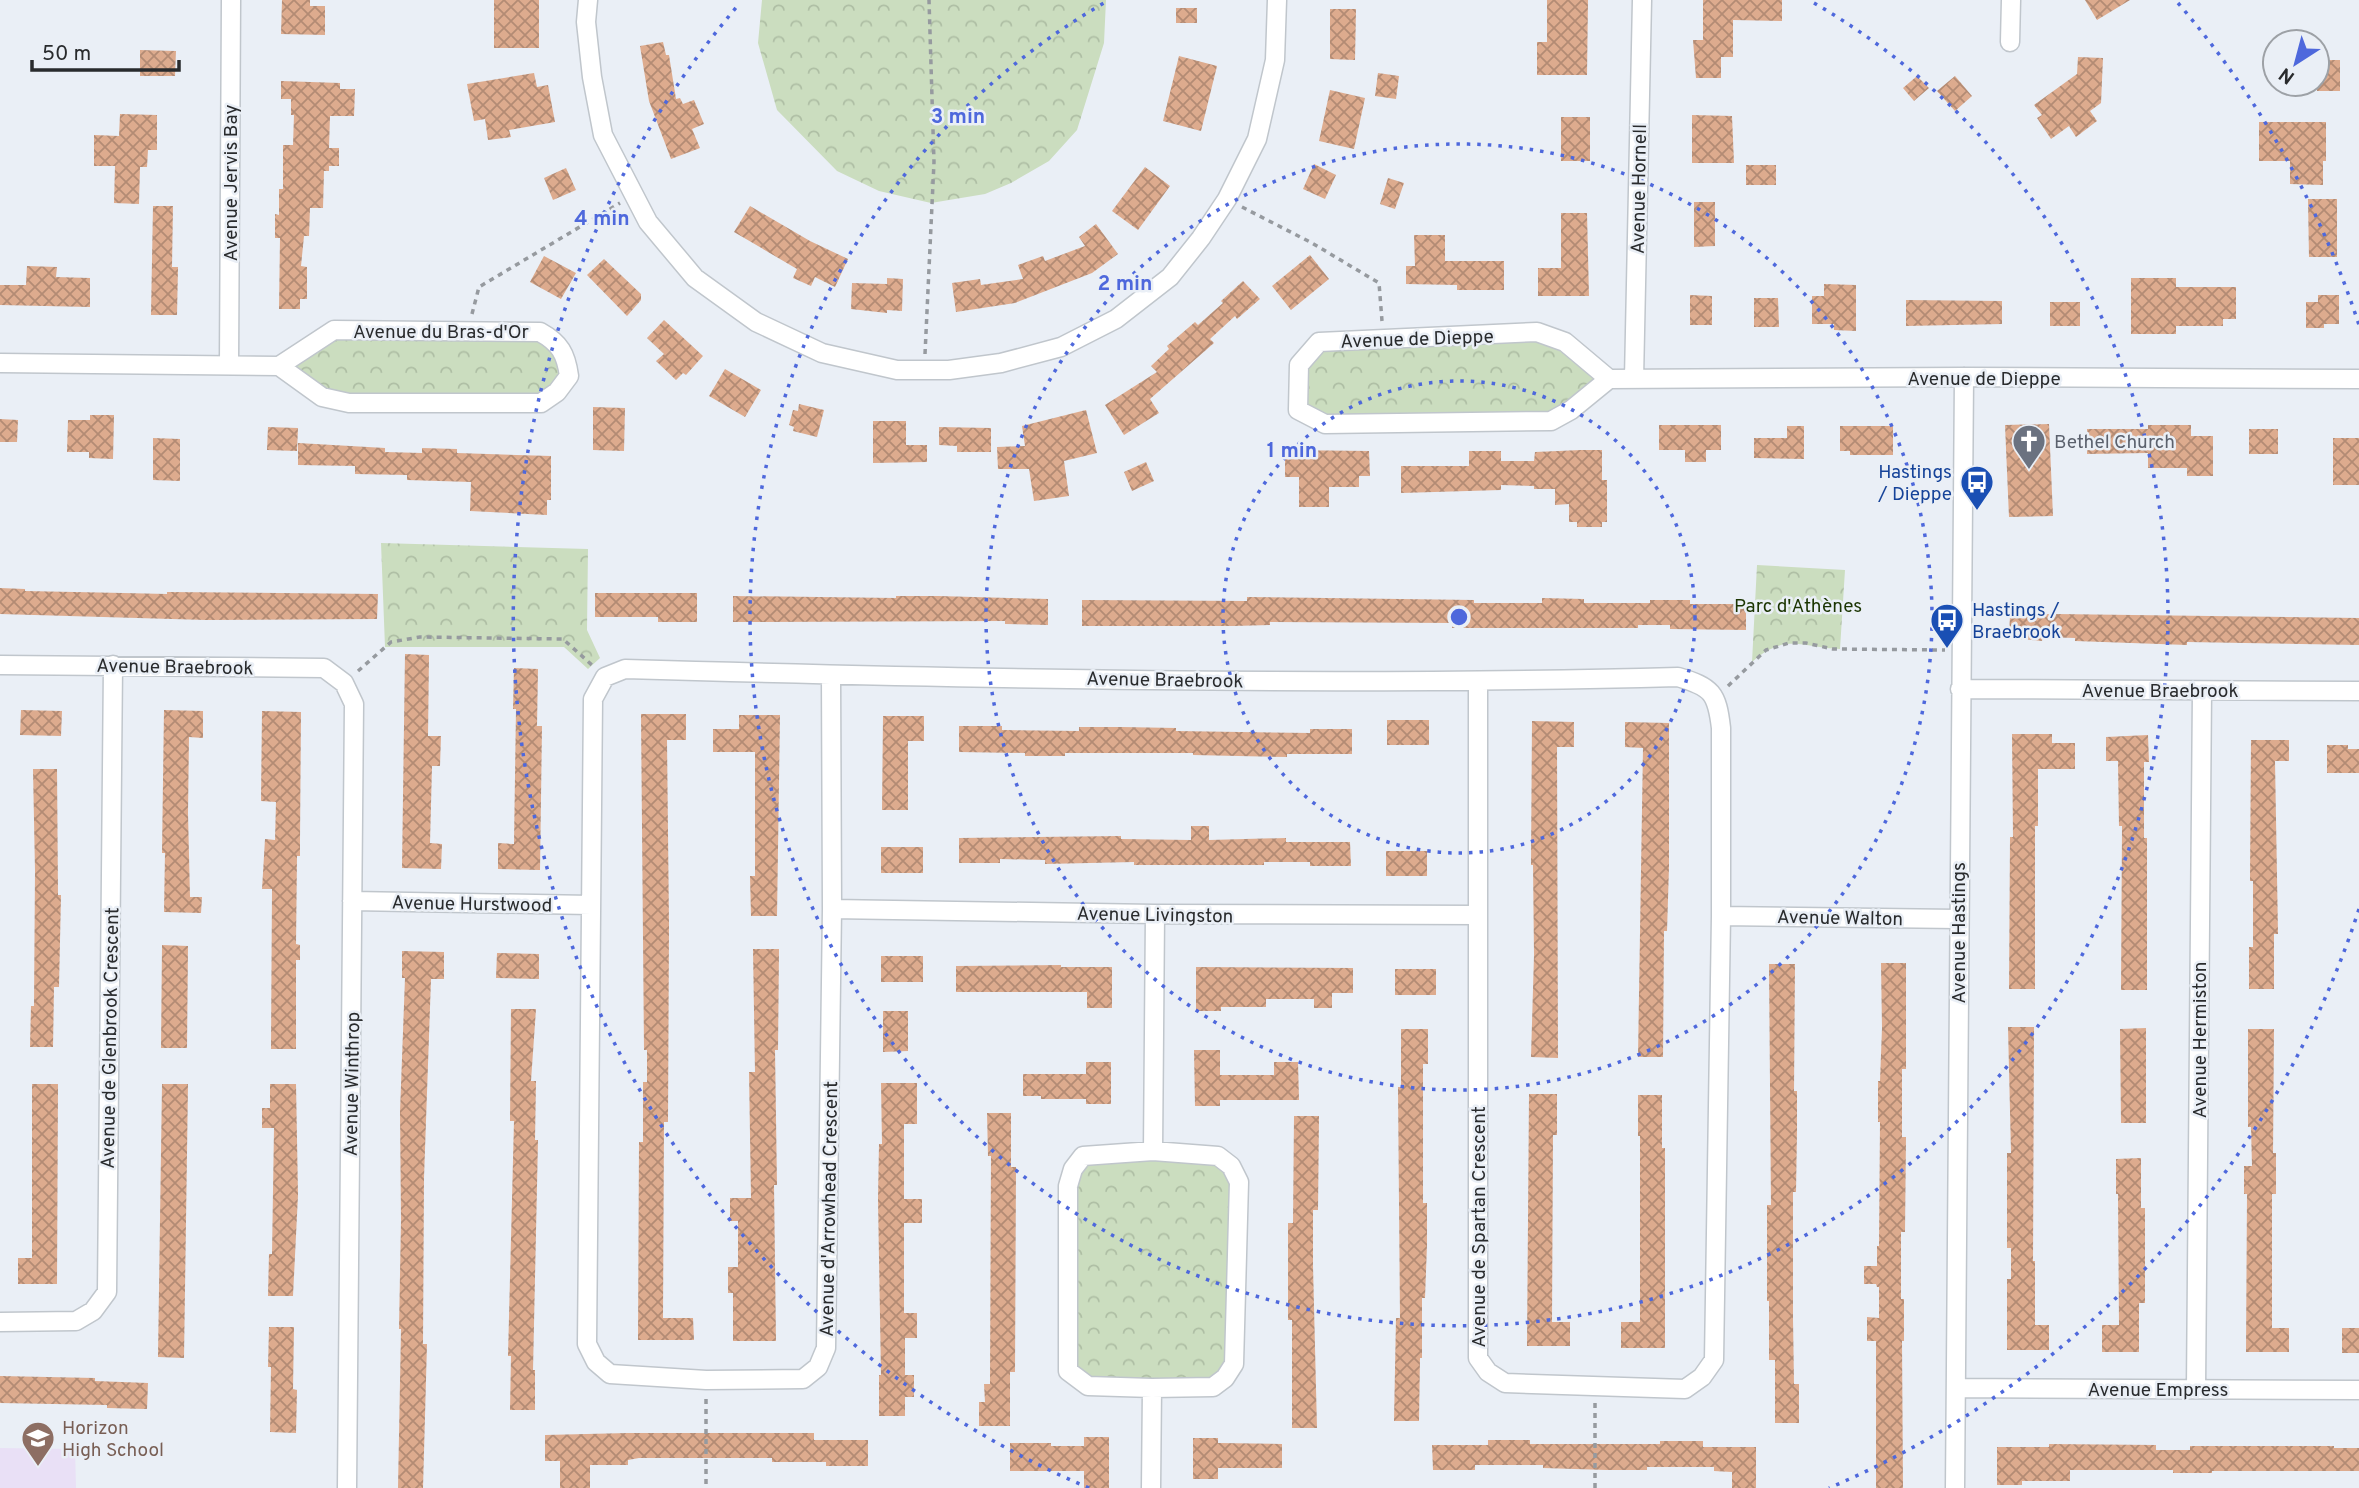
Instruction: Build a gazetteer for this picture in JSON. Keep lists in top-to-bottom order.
{
  "streets": {
    "street": [
      "Avenue Jervis Bay",
      "Avenue Hornell",
      "Avenue du Bras-d'Or",
      "Avenue de Dieppe",
      "Avenue Braebrook",
      "Avenue Hurstwood",
      "Avenue Livingston",
      "Avenue Walton",
      "Avenue Hastings",
      "Avenue de Glenbrook Crescent",
      "Avenue Hermiston",
      "Avenue Winthrop",
      "Avenue d'Arrowhead Crescent",
      "Avenue de Spartan Crescent",
      "Avenue Empress"
    ]
  },
  "crossings": [
    ["Avenue Hornell", "Avenue de Dieppe"],
    ["Avenue de Dieppe", "Avenue Hastings"],
    ["Avenue Braebrook", "Avenue Hastings"],
    ["Avenue Braebrook", "Avenue de Glenbrook Crescent"],
    ["Avenue Braebrook", "Avenue Hermiston"],
    ["Avenue Braebrook", "Avenue Winthrop"],
    ["Avenue Braebrook", "Avenue d'Arrowhead Crescent"],
    ["Avenue Braebrook", "Avenue de Spartan Crescent"],
    ["Avenue Hurstwood", "Avenue Winthrop"],
    ["Avenue Hurstwood", "Avenue d'Arrowhead Crescent"],
    ["Avenue Livingston", "Avenue d'Arrowhead Crescent"],
    ["Avenue Livingston", "Avenue de Spartan Crescent"],
    ["Avenue Walton", "Avenue Hastings"],
    ["Avenue Walton", "Avenue de Spartan Crescent"],
    ["Avenue Hastings", "Avenue Empress"],
    ["Avenue Hermiston", "Avenue Empress"]
  ],
  "parks": ["Parc d'Athènes"],
  "places": {
    "church": ["Bethel Church"],
    "bus stop": ["Hastings / Dieppe", "Hastings / Braebrook"],
    "school or university": ["Horizon High School"]
  },
  "scale_bar": "50 m",
  "north": "bottom left",
  "rings": [
    "3 min",
    "4 min",
    "2 min",
    "1 min"
  ]
}
